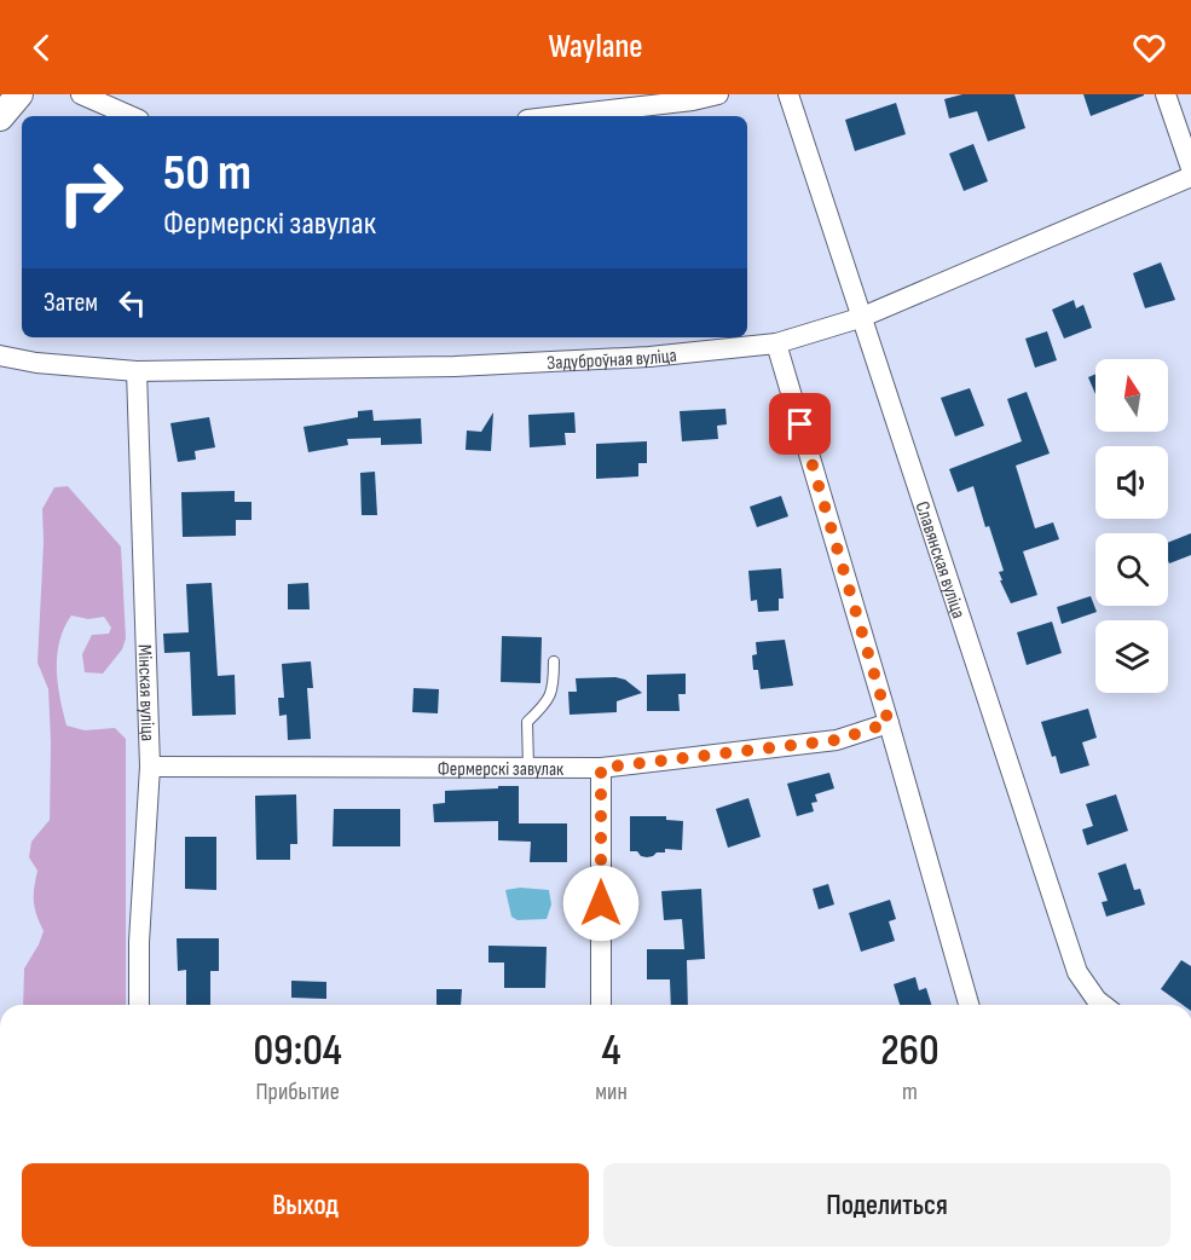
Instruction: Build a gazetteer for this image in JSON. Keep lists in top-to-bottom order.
{
  "streets": {
    "street": [
      "Задуброўная вуліца",
      "Славянская вуліца",
      "Мінская вуліца",
      "Фермерскі завулак"
    ]
  },
  "crossings": [
    ["Задуброўная вуліца", "Славянская вуліца"],
    ["Задуброўная вуліца", "Мінская вуліца"],
    ["Мінская вуліца", "Фермерскі завулак"]
  ],
  "north": "top",
  "page": {
    "header": "Waylane",
    "turn": ["50 m", "Фермерскі завулак"],
    "then": "Затем",
    "eta": [
      "09:04",
      "Прибытие",
      "4",
      "мин",
      "260",
      "m"
    ],
    "buttons": ["Выход", "Поделиться"]
  }
}
